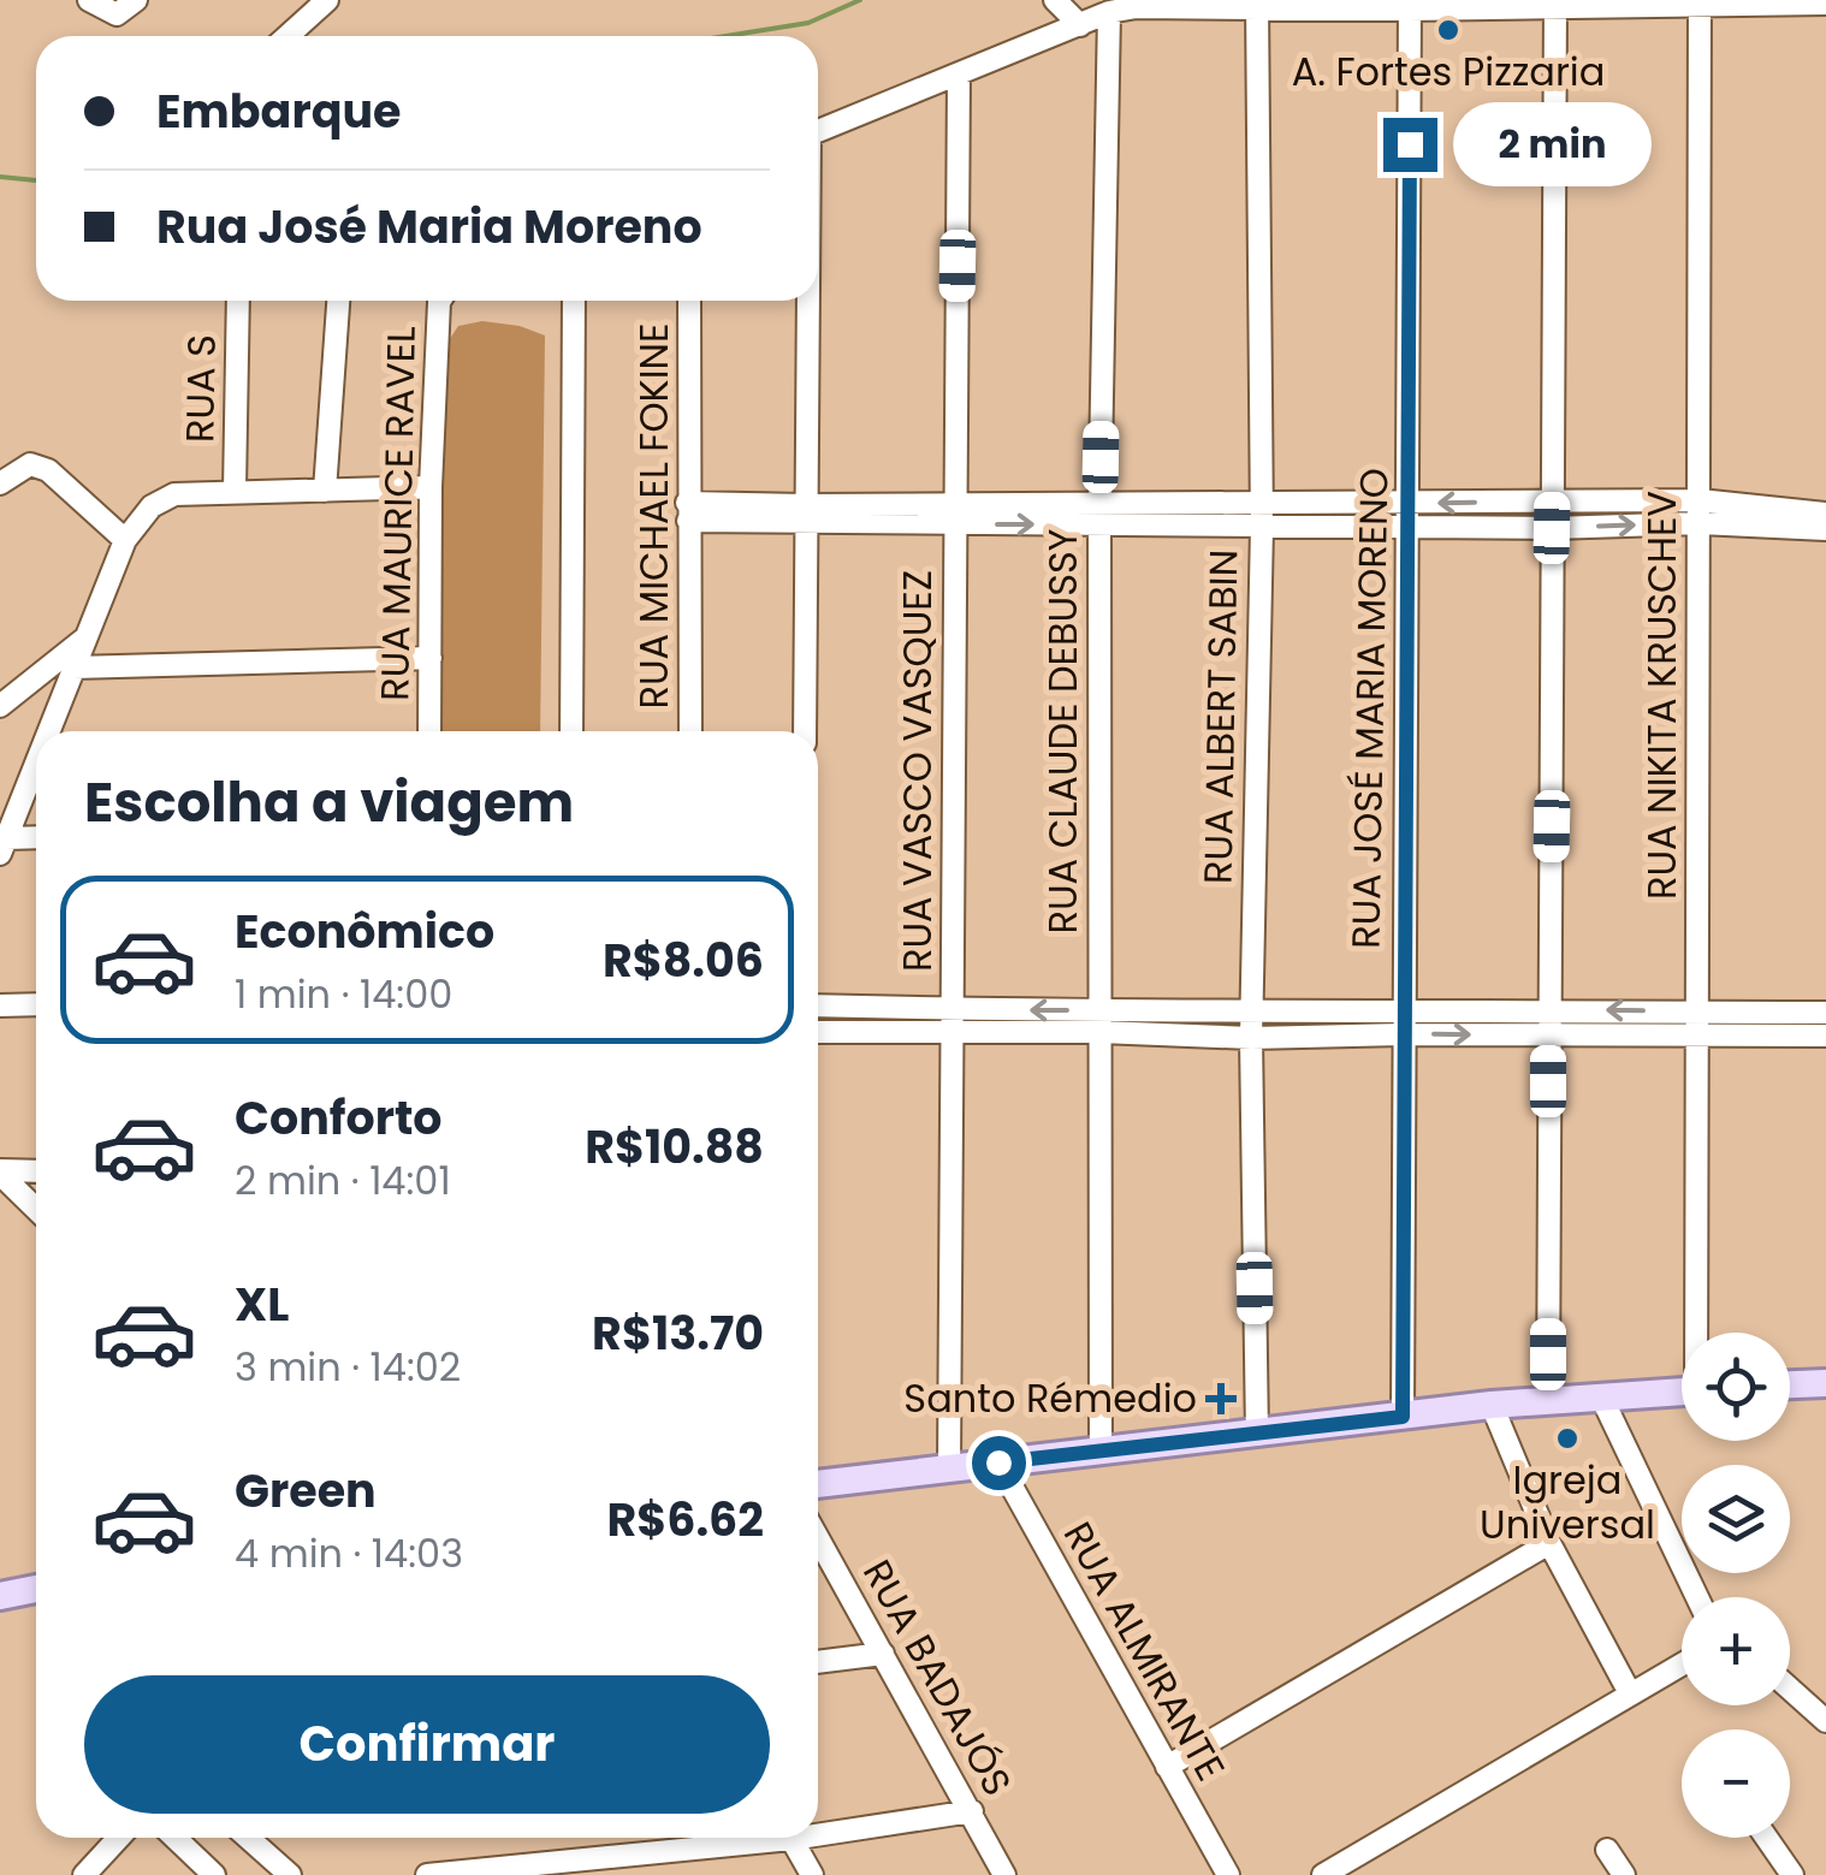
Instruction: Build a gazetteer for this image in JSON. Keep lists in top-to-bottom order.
{
  "streets": {
    "street": [
      "RUA S",
      "RUA MAURICE RAVEL",
      "RUA MICHAEL FOKINE",
      "RUA NIKITA KRUSCHEV",
      "RUA JOSÉ MARIA MORENO",
      "RUA ALBERT SABIN",
      "RUA CLAUDE DEBUSSY",
      "RUA VASCO VASQUEZ",
      "RUA ALMIRANTE",
      "RUA BADAJÓS"
    ]
  },
  "places": {
    "other": ["A. Fortes Pizzaria", "Igreja Universal"],
    "health": ["Santo Rémedio"]
  },
  "page": {
    "banner": ["Embarque", "Rua José Maria Moreno"],
    "bubble": "2 min",
    "heading": "Escolha a viagem",
    "list": [
      {
        "name": "Econômico",
        "note": "1 min · 14:00",
        "value": "R$8.06"
      },
      {
        "name": "Conforto",
        "note": "2 min · 14:01",
        "value": "R$10.88"
      },
      {
        "name": "XL",
        "note": "3 min · 14:02",
        "value": "R$13.70"
      },
      {
        "name": "Green",
        "note": "4 min · 14:03",
        "value": "R$6.62"
      }
    ],
    "map_buttons": ["+", "−"],
    "buttons": "Confirmar"
  }
}
